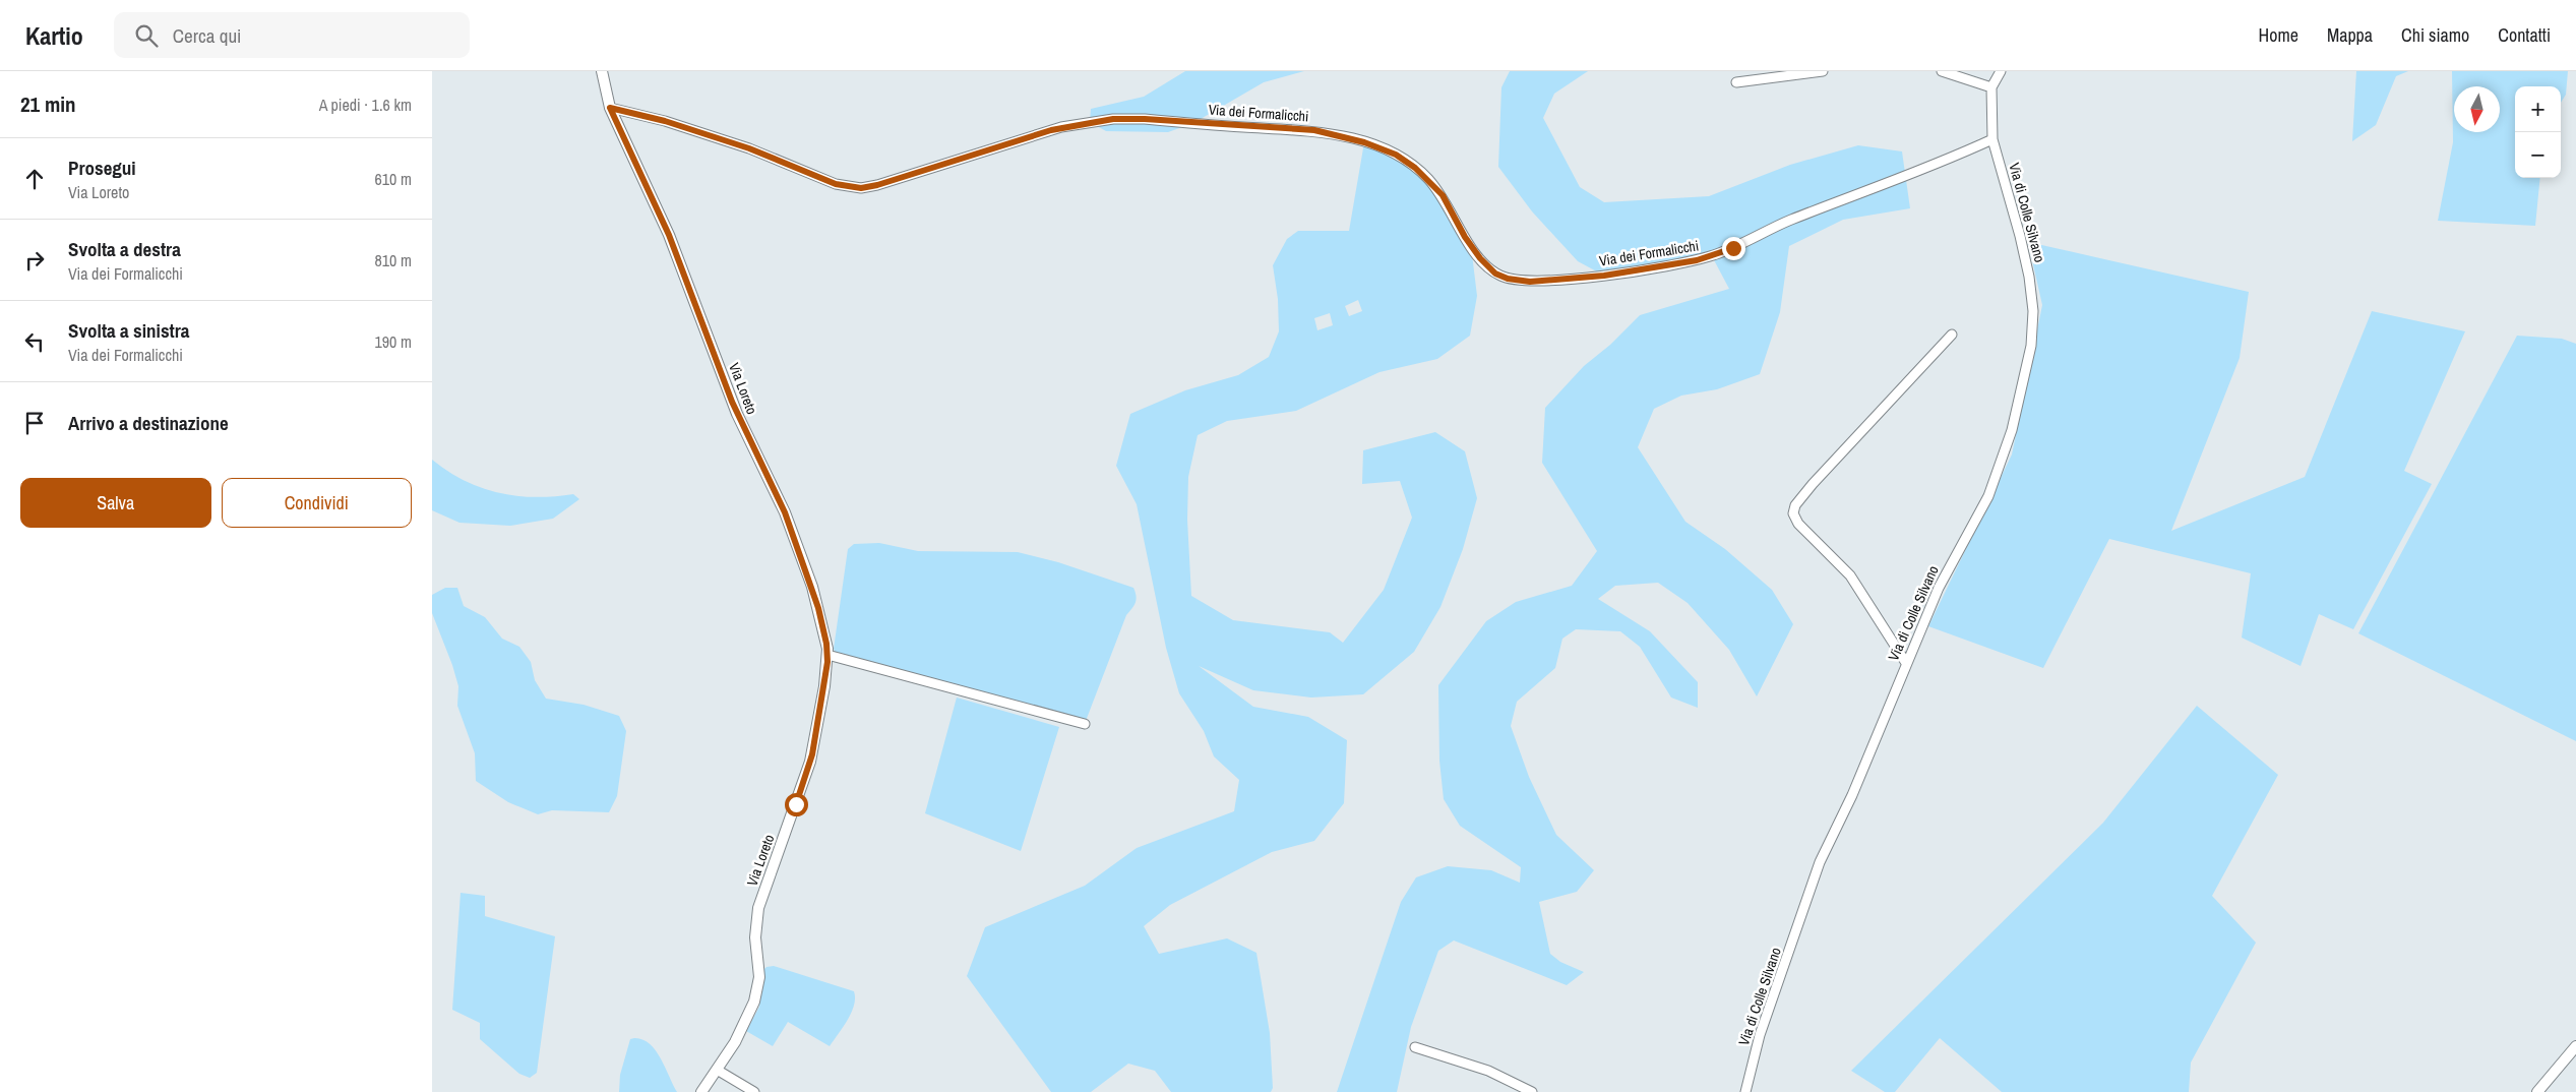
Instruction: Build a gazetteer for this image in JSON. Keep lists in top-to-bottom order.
{
  "streets": {
    "street": ["Via dei Formalicchi", "Via di Colle Silvano", "Via Loreto"]
  },
  "crossings": [
    ["Via dei Formalicchi", "Via di Colle Silvano"],
    ["Via dei Formalicchi", "Via Loreto"]
  ],
  "north": "bottom",
  "page": {
    "header": "Kartio",
    "search": "Cerca qui",
    "nav": [
      "Home",
      "Mappa",
      "Chi siamo",
      "Contatti"
    ],
    "heading": ["21 min", "A piedi · 1.6 km"],
    "map_buttons": ["+", "−"],
    "list": [
      ["Prosegui", "Via Loreto", "610 m"],
      ["Svolta a destra", "Via dei Formalicchi", "810 m"],
      ["Svolta a sinistra", "Via dei Formalicchi", "190 m"],
      "Arrivo a destinazione"
    ],
    "buttons": ["Salva", "Condividi"]
  }
}
